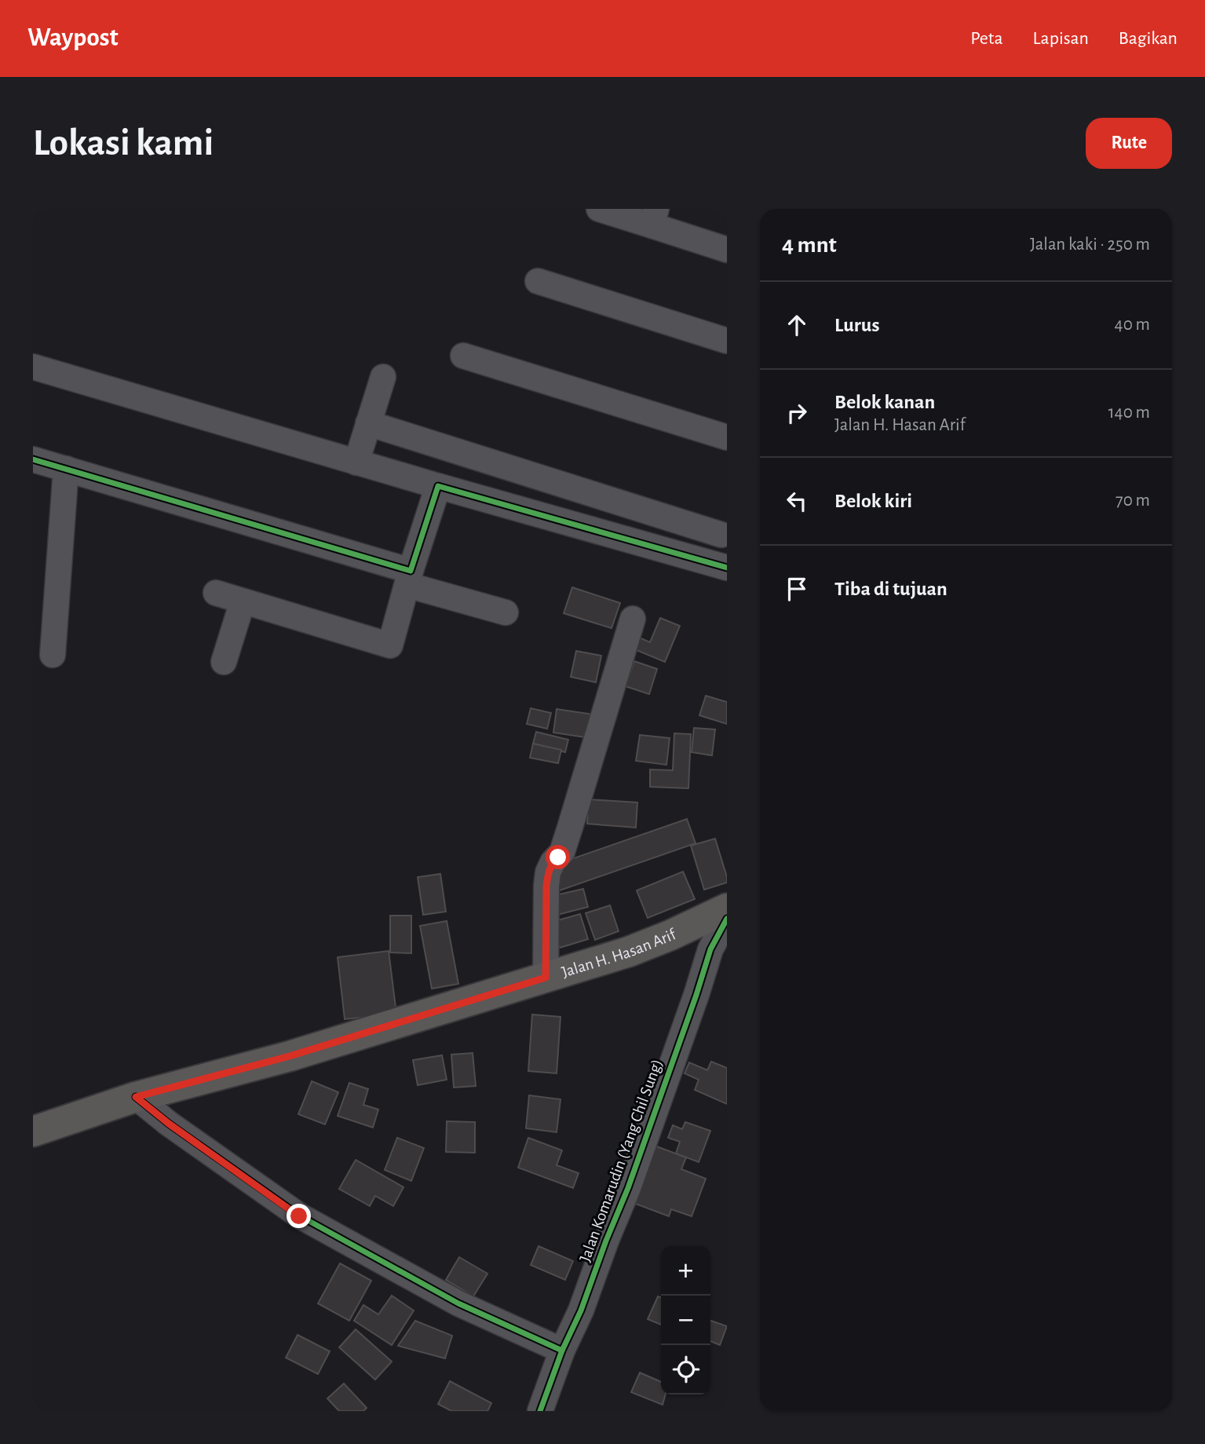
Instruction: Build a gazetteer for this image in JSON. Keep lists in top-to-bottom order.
{
  "streets": {
    "main road": ["Jalan H. Hasan Arif"],
    "street": ["Jalan Komarudin (Yang Chil Sung)"]
  },
  "page": {
    "header": "Waypost",
    "nav": ["Peta", "Lapisan", "Bagikan"],
    "buttons": "Rute",
    "title": "Lokasi kami",
    "heading": ["4 mnt", "Jalan kaki · 250 m"],
    "list": [
      ["Lurus", "40 m"],
      ["Belok kanan", "Jalan H. Hasan Arif", "140 m"],
      ["Belok kiri", "70 m"],
      "Tiba di tujuan"
    ],
    "map_buttons": ["+", "−"]
  }
}
